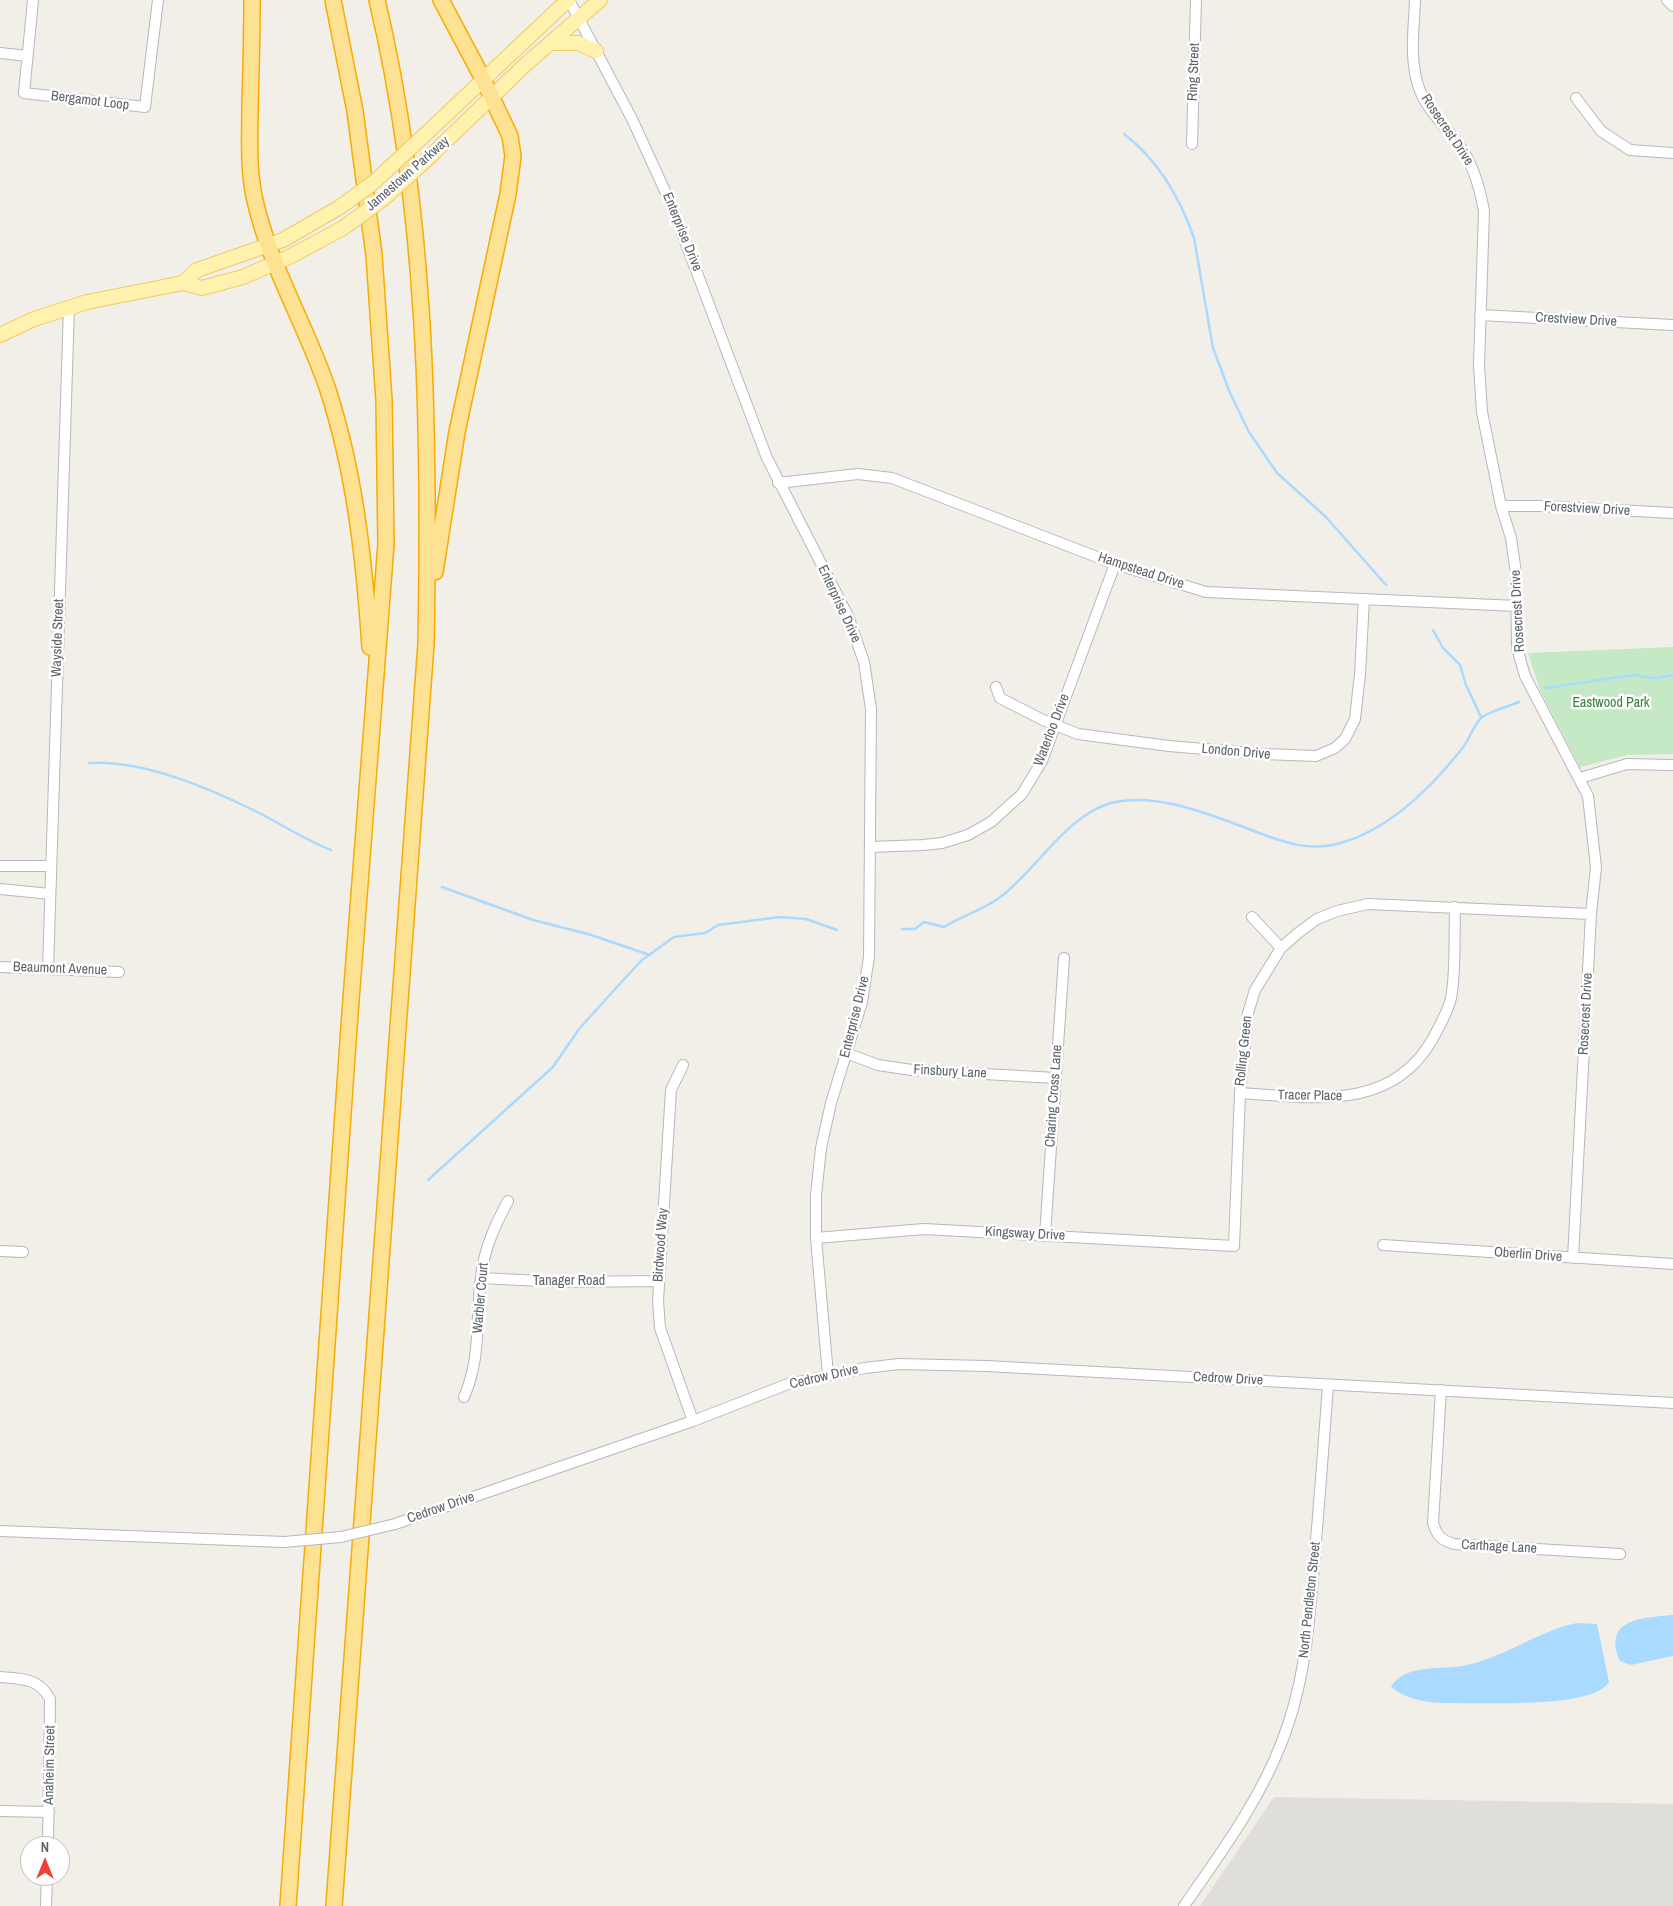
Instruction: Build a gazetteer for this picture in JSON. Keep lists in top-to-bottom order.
{
  "streets": {
    "main road": ["Jamestown Parkway"],
    "street": [
      "Ring Street",
      "Bergamot Loop",
      "Rosecrest Drive",
      "Enterprise Drive",
      "Crestview Drive",
      "Forestview Drive",
      "Hampstead Drive",
      "Wayside Street",
      "Waterloo Drive",
      "London Drive",
      "Beaumont Avenue",
      "Rolling Green",
      "Finsbury Lane",
      "Charing Cross Lane",
      "Tracer Place",
      "Kingsway Drive",
      "Birdwood Way",
      "Oberlin Drive",
      "Tanager Road",
      "Warbler Court",
      "Cedrow Drive",
      "Carthage Lane",
      "North Pendleton Street",
      "Anaheim Street"
    ]
  },
  "crossings": [
    ["Rosecrest Drive", "Crestview Drive"],
    ["Rosecrest Drive", "Forestview Drive"],
    ["Rosecrest Drive", "Hampstead Drive"],
    ["Rosecrest Drive", "Rolling Green"],
    ["Rosecrest Drive", "Oberlin Drive"],
    ["Jamestown Parkway", "Enterprise Drive"],
    ["Jamestown Parkway", "Wayside Street"],
    ["Enterprise Drive", "Hampstead Drive"],
    ["Enterprise Drive", "Waterloo Drive"],
    ["Enterprise Drive", "Finsbury Lane"],
    ["Enterprise Drive", "Kingsway Drive"],
    ["Enterprise Drive", "Cedrow Drive"],
    ["Hampstead Drive", "Waterloo Drive"],
    ["Hampstead Drive", "London Drive"],
    ["Wayside Street", "Beaumont Avenue"],
    ["Waterloo Drive", "London Drive"],
    ["Rolling Green", "Tracer Place"],
    ["Rolling Green", "Kingsway Drive"],
    ["Finsbury Lane", "Charing Cross Lane"],
    ["Charing Cross Lane", "Kingsway Drive"],
    ["Birdwood Way", "Tanager Road"],
    ["Birdwood Way", "Cedrow Drive"],
    ["Tanager Road", "Warbler Court"],
    ["Cedrow Drive", "Carthage Lane"],
    ["Cedrow Drive", "North Pendleton Street"]
  ],
  "parks": ["Eastwood Park"],
  "north": "top"
}
